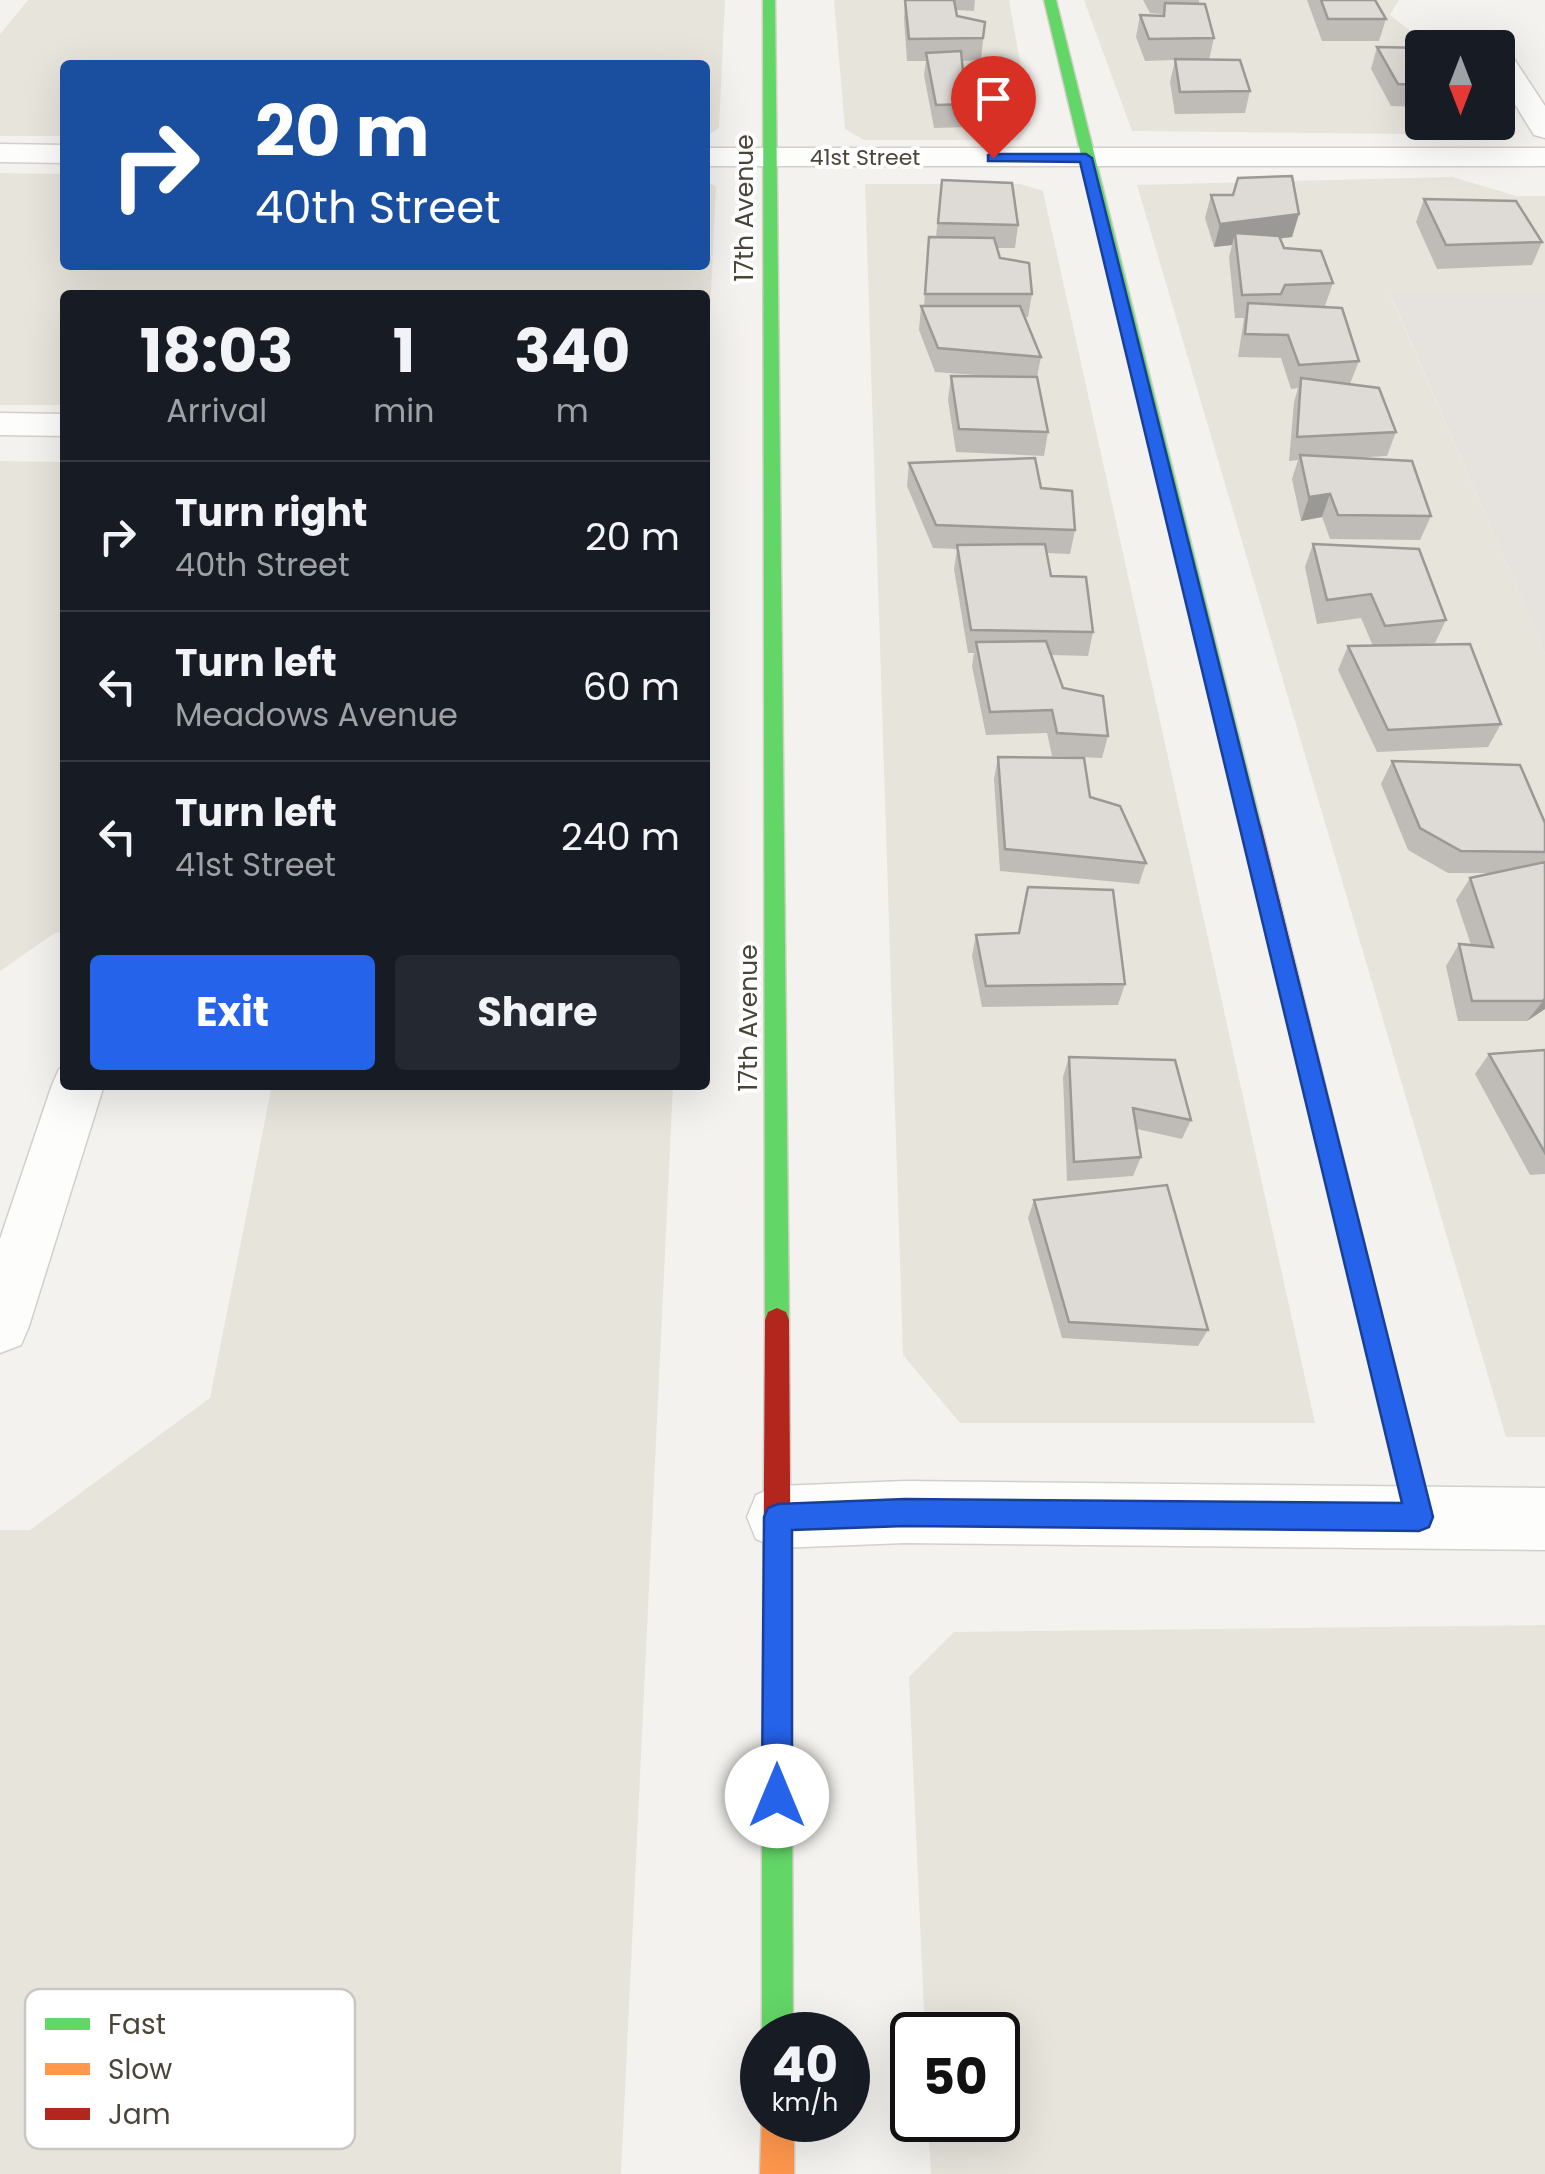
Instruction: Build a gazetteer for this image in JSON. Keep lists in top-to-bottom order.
{
  "streets": {
    "main road": ["17th Avenue"],
    "street": ["41st Street"]
  },
  "crossings": [
    ["41st Street", "17th Avenue"]
  ],
  "legend": ["Fast", "Slow", "Jam"],
  "north": "bottom",
  "page": {
    "turn": ["20 m", "40th Street"],
    "eta": [
      "18:03",
      "Arrival",
      "1",
      "min",
      "340",
      "m"
    ],
    "list": [
      {
        "name": "Turn right",
        "note": "40th Street",
        "value": "20 m"
      },
      {
        "name": "Turn left",
        "note": "Meadows Avenue",
        "value": "60 m"
      },
      {
        "name": "Turn left",
        "note": "41st Street",
        "value": "240 m"
      }
    ],
    "buttons": ["Exit", "Share"],
    "speed": "40 km/h",
    "limit": "50"
  }
}
